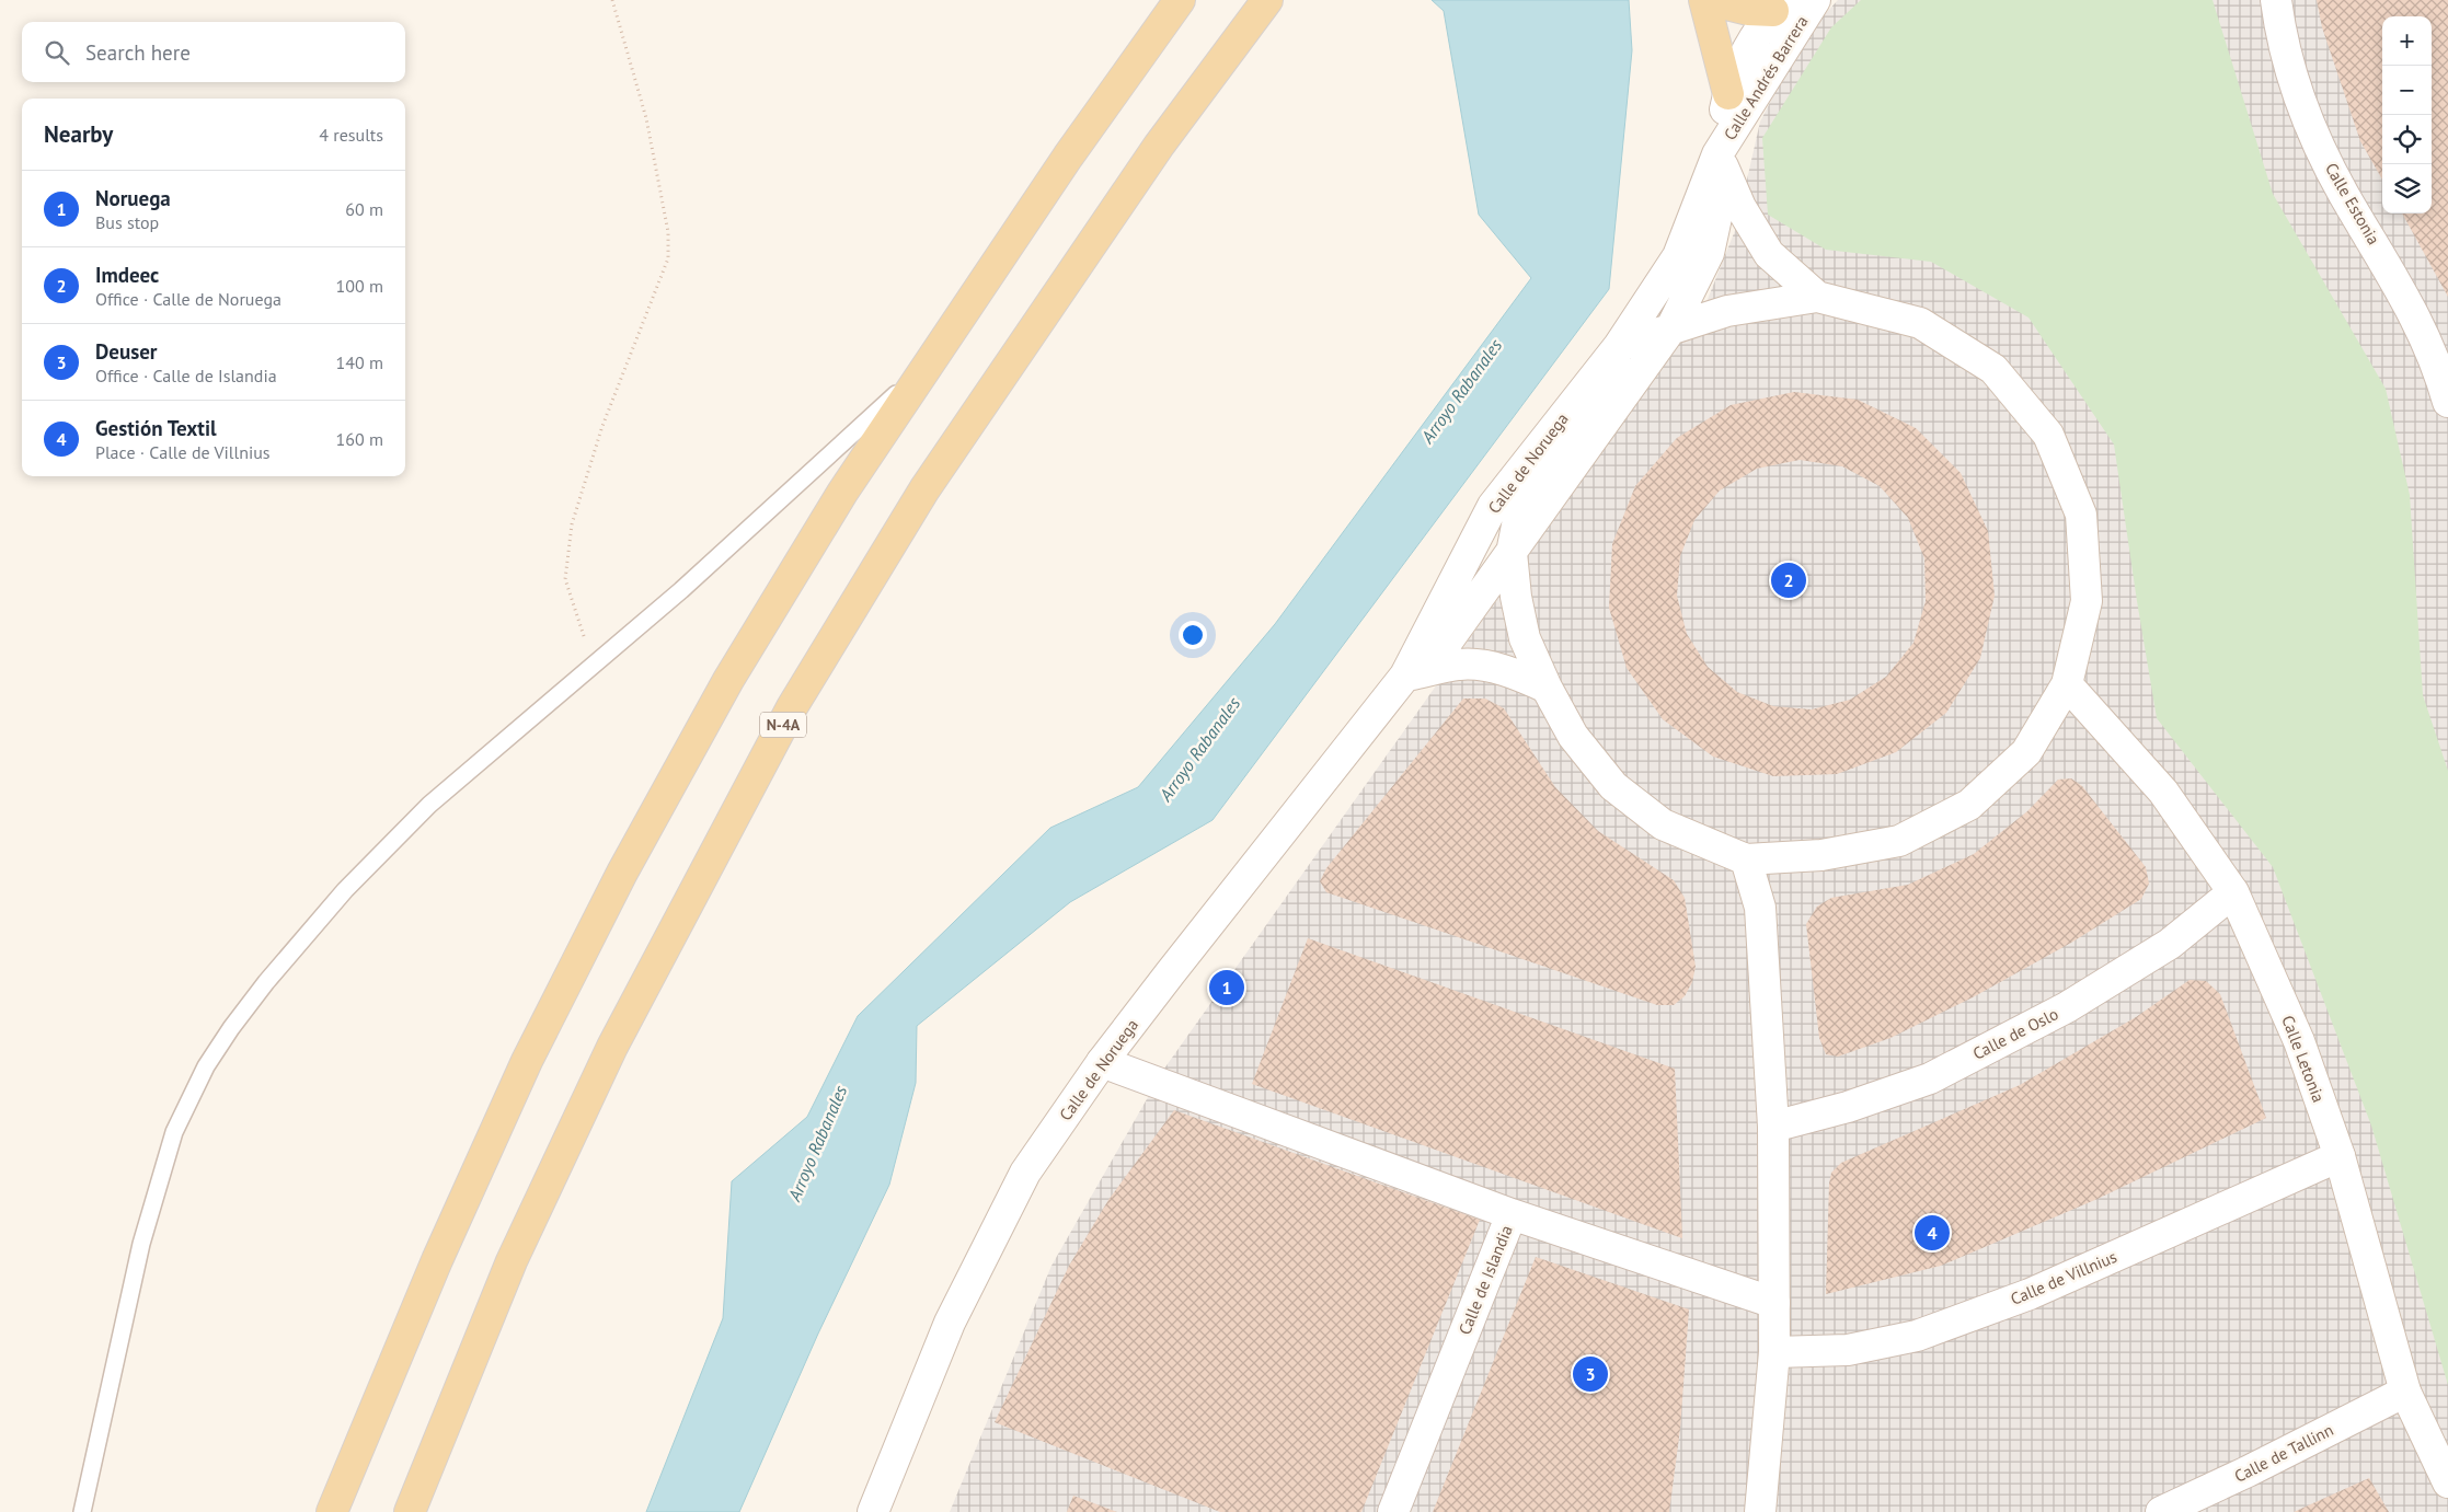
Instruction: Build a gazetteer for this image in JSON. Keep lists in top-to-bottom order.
{
  "streets": {
    "main road": ["N-4A"],
    "street": [
      "Calle Andrés Barrera",
      "Calle Estonia",
      "Calle de Noruega",
      "Calle de Oslo",
      "Calle Letonia",
      "Calle de Villnius",
      "Calle de Islandia",
      "Calle de Tallinn"
    ]
  },
  "crossings": [
    ["Calle Andrés Barrera", "Calle de Noruega"],
    ["Calle de Oslo", "Calle Letonia"],
    ["Calle Letonia", "Calle de Villnius"],
    ["Calle Letonia", "Calle de Tallinn"]
  ],
  "water": ["Arroyo Rabanales"],
  "page": {
    "map_buttons": ["+", "−"],
    "search": "Search here",
    "heading": ["Nearby", "4 results"],
    "list": [
      {
        "mark": "1",
        "name": "Noruega",
        "note": "Bus stop",
        "value": "60 m"
      },
      {
        "mark": "2",
        "name": "Imdeec",
        "note": "Office · Calle de Noruega",
        "value": "100 m"
      },
      {
        "mark": "3",
        "name": "Deuser",
        "note": "Office · Calle de Islandia",
        "value": "140 m"
      },
      {
        "mark": "4",
        "name": "Gestión Textil",
        "note": "Place · Calle de Villnius",
        "value": "160 m"
      }
    ],
    "pins": [
      "2",
      "1",
      "4",
      "3"
    ]
  }
}
